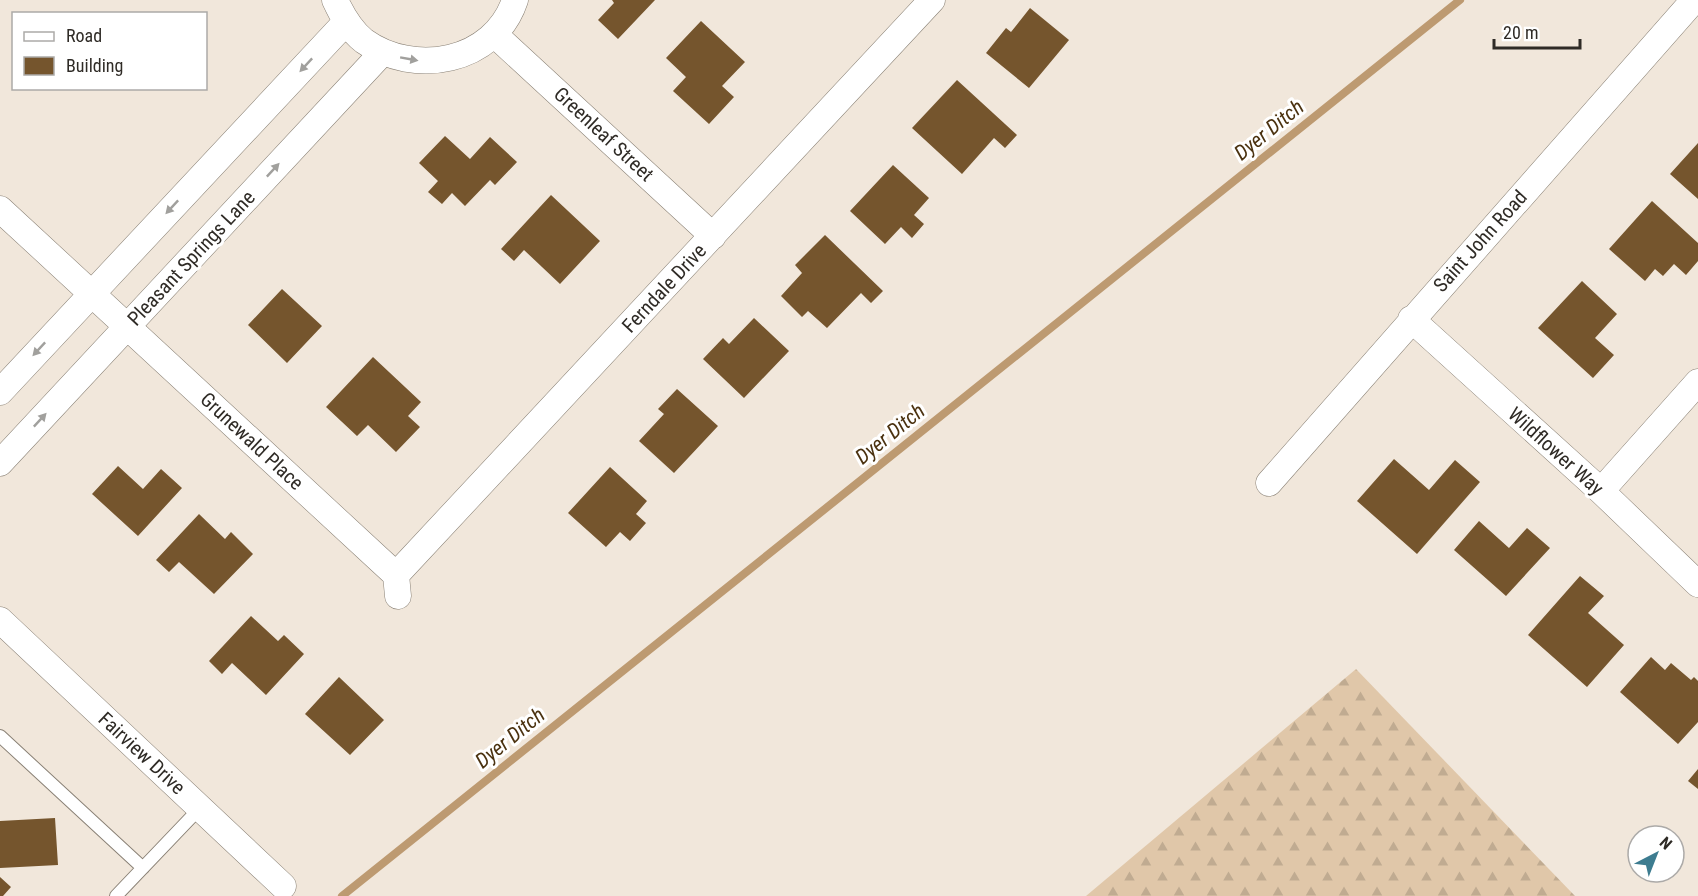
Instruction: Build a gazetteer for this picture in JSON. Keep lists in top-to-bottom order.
{
  "streets": {
    "street": [
      "Greenleaf Street",
      "Saint John Road",
      "Pleasant Springs Lane",
      "Ferndale Drive",
      "Grunewald Place",
      "Wildflower Way",
      "Fairview Drive"
    ]
  },
  "crossings": [
    ["Greenleaf Street", "Ferndale Drive"],
    ["Saint John Road", "Wildflower Way"],
    ["Pleasant Springs Lane", "Grunewald Place"],
    ["Ferndale Drive", "Grunewald Place"]
  ],
  "water": ["Dyer Ditch"],
  "legend": ["Road", "Building"],
  "scale_bar": "20 m",
  "north": "top right"
}
